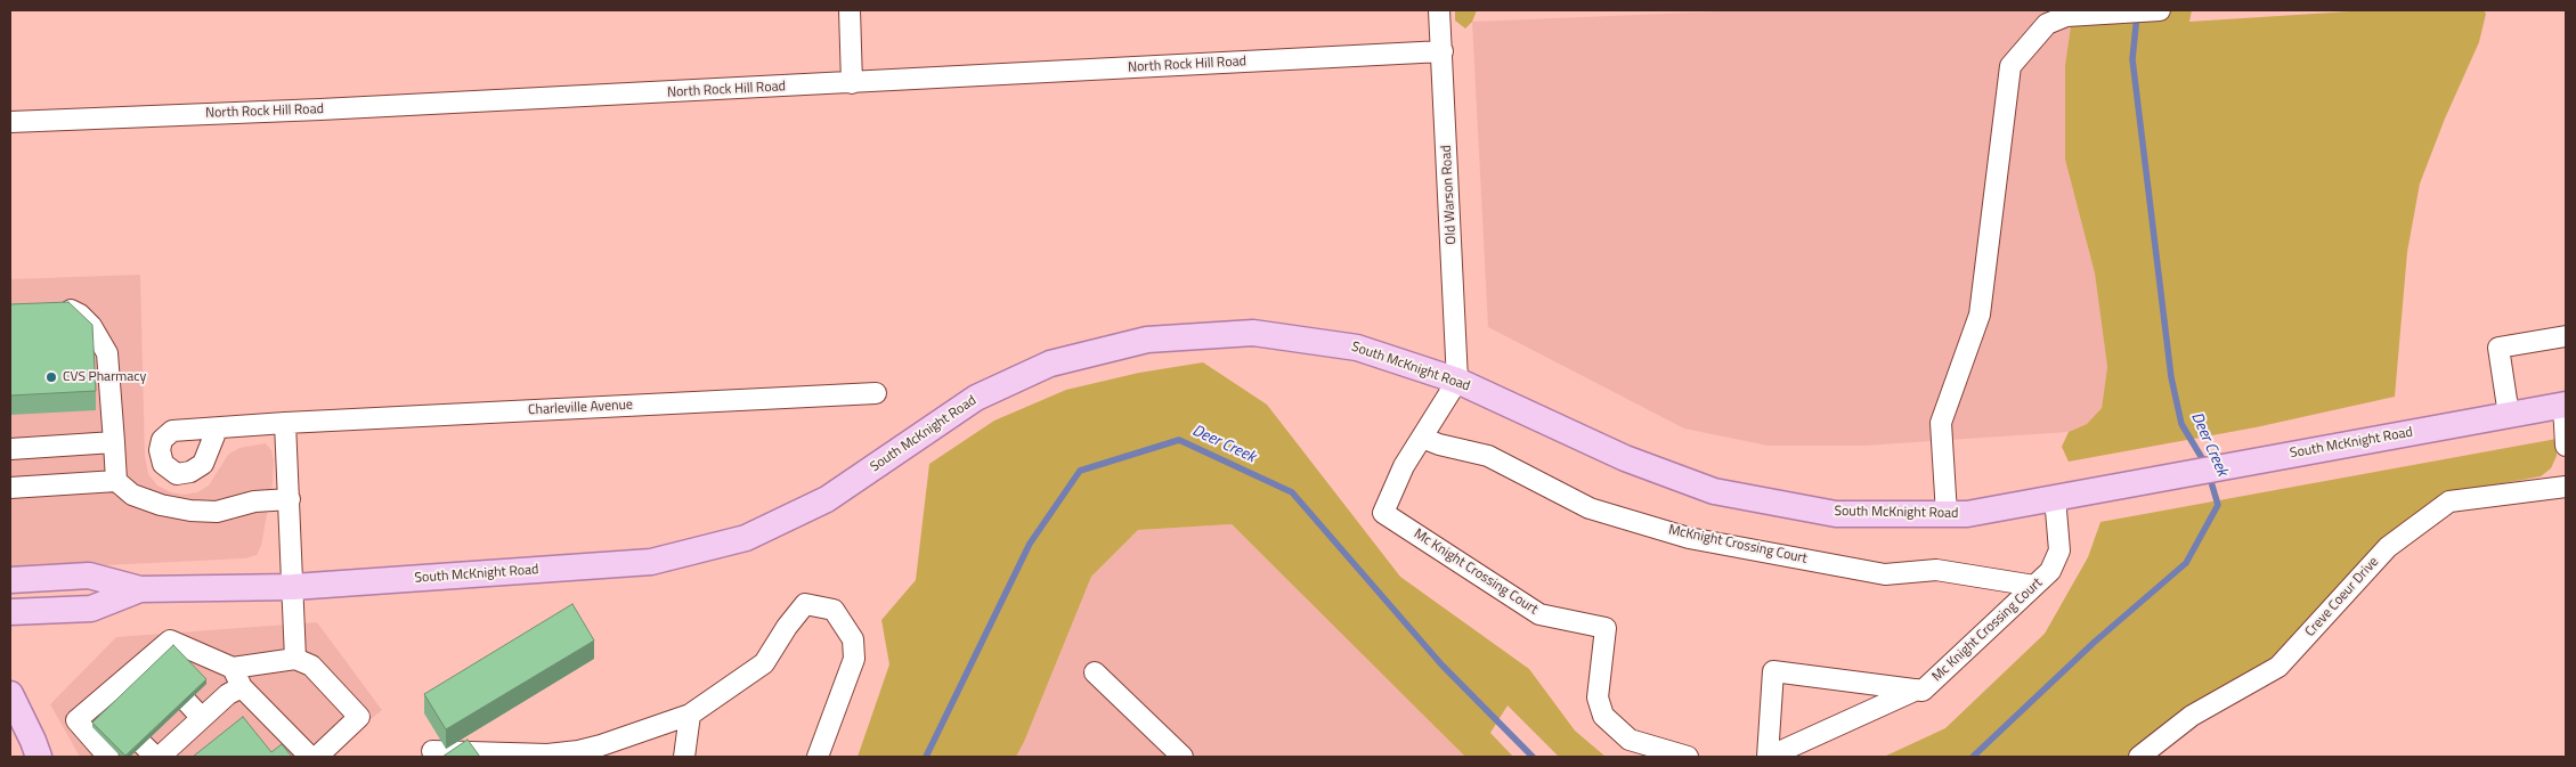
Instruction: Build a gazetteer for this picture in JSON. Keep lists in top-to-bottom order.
{
  "streets": {
    "main road": ["South McKnight Road"],
    "street": [
      "North Rock Hill Road",
      "Old Warson Road",
      "Charleville Avenue",
      "McKnight Crossing Court",
      "Mc Knight Crossing Court",
      "Creve Coeur Drive"
    ]
  },
  "crossings": [
    ["North Rock Hill Road", "Old Warson Road"],
    ["Old Warson Road", "South McKnight Road"],
    ["Old Warson Road", "Mc Knight Crossing Court"],
    ["South McKnight Road", "Mc Knight Crossing Court"],
    ["McKnight Crossing Court", "Mc Knight Crossing Court"]
  ],
  "water": ["Deer Creek"],
  "places": ["CVS Pharmacy"]
}
